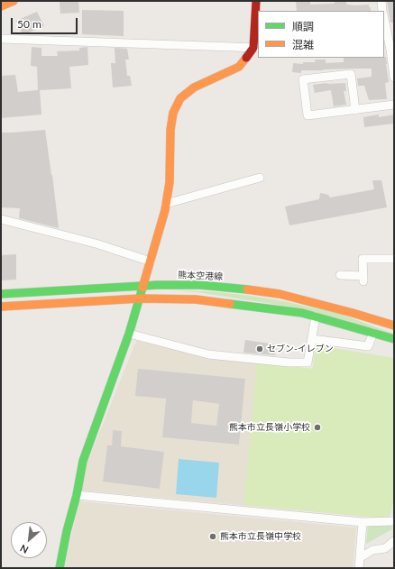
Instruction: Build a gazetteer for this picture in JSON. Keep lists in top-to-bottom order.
{
  "streets": {
    "main road": ["熊本空港線"]
  },
  "places": ["セブン-イレブン", "熊本市立長嶺小学校", "熊本市立長嶺中学校"],
  "legend": ["順調", "混雑"],
  "scale_bar": "50 m",
  "north": "bottom left"
}
